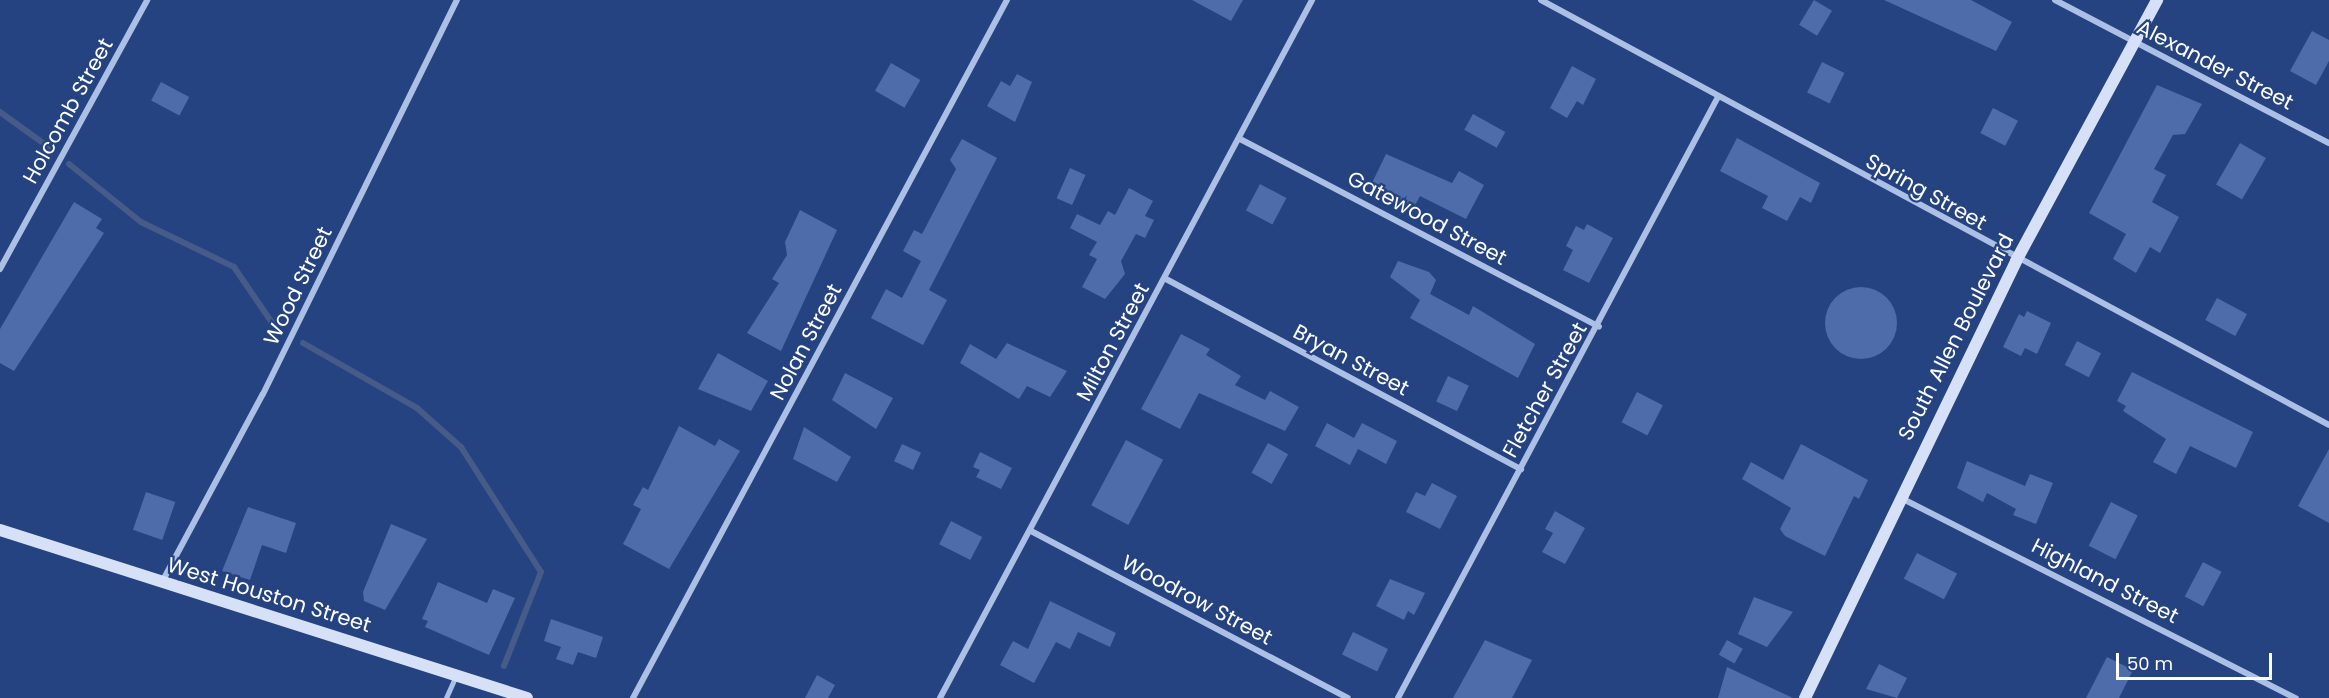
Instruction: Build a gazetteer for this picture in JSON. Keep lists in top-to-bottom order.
{
  "streets": {
    "street": [
      "Alexander Street",
      "Holcomb Street",
      "Spring Street",
      "Gatewood Street",
      "Wood Street",
      "South Allen Boulevard",
      "Nolan Street",
      "Milton Street",
      "Bryan Street",
      "Fletcher Street",
      "Highland Street",
      "West Houston Street",
      "Woodrow Street"
    ]
  },
  "crossings": [
    ["Alexander Street", "South Allen Boulevard"],
    ["Spring Street", "South Allen Boulevard"],
    ["Spring Street", "Fletcher Street"],
    ["Gatewood Street", "Milton Street"],
    ["Gatewood Street", "Fletcher Street"],
    ["Wood Street", "West Houston Street"],
    ["South Allen Boulevard", "Highland Street"],
    ["Milton Street", "Bryan Street"],
    ["Milton Street", "Woodrow Street"],
    ["Bryan Street", "Fletcher Street"]
  ],
  "scale_bar": "50 m"
}
